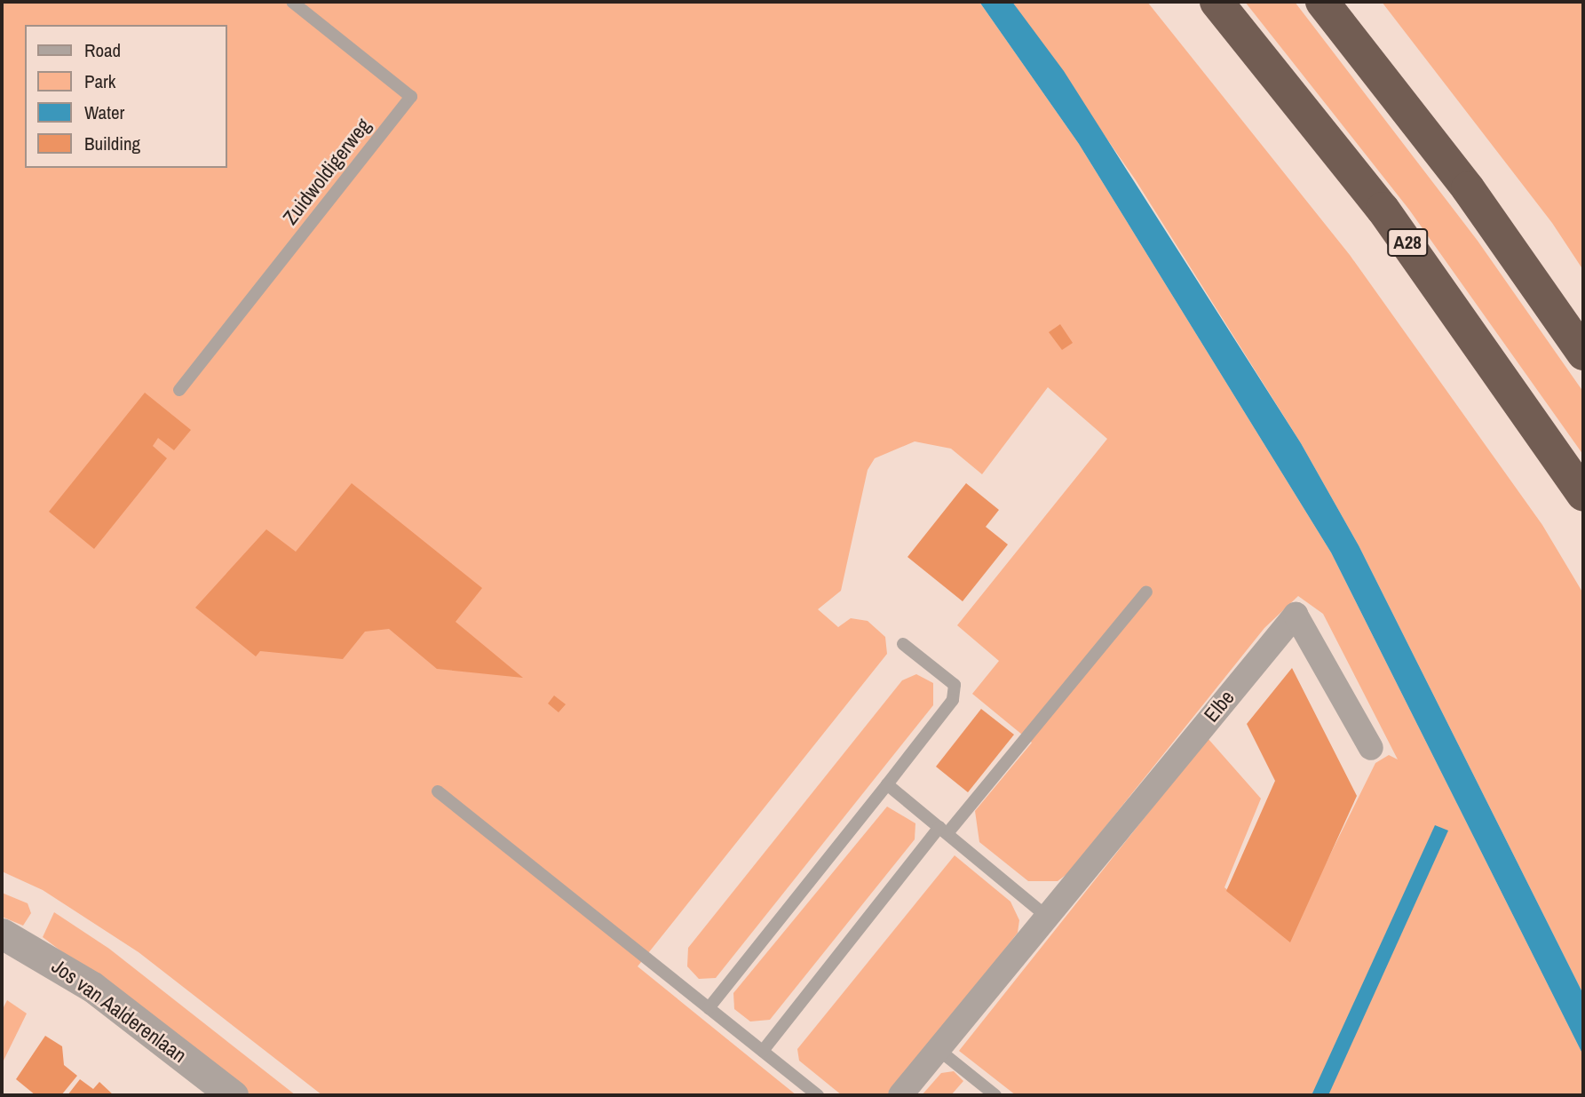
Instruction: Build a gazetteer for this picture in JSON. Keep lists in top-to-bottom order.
{
  "streets": {
    "highway": ["A28"],
    "street": ["Elbe", "Jos van Aalderenlaan"],
    "lane": ["Zuidwoldigerweg"]
  },
  "legend": [
    "Road",
    "Park",
    "Water",
    "Building"
  ]
}
